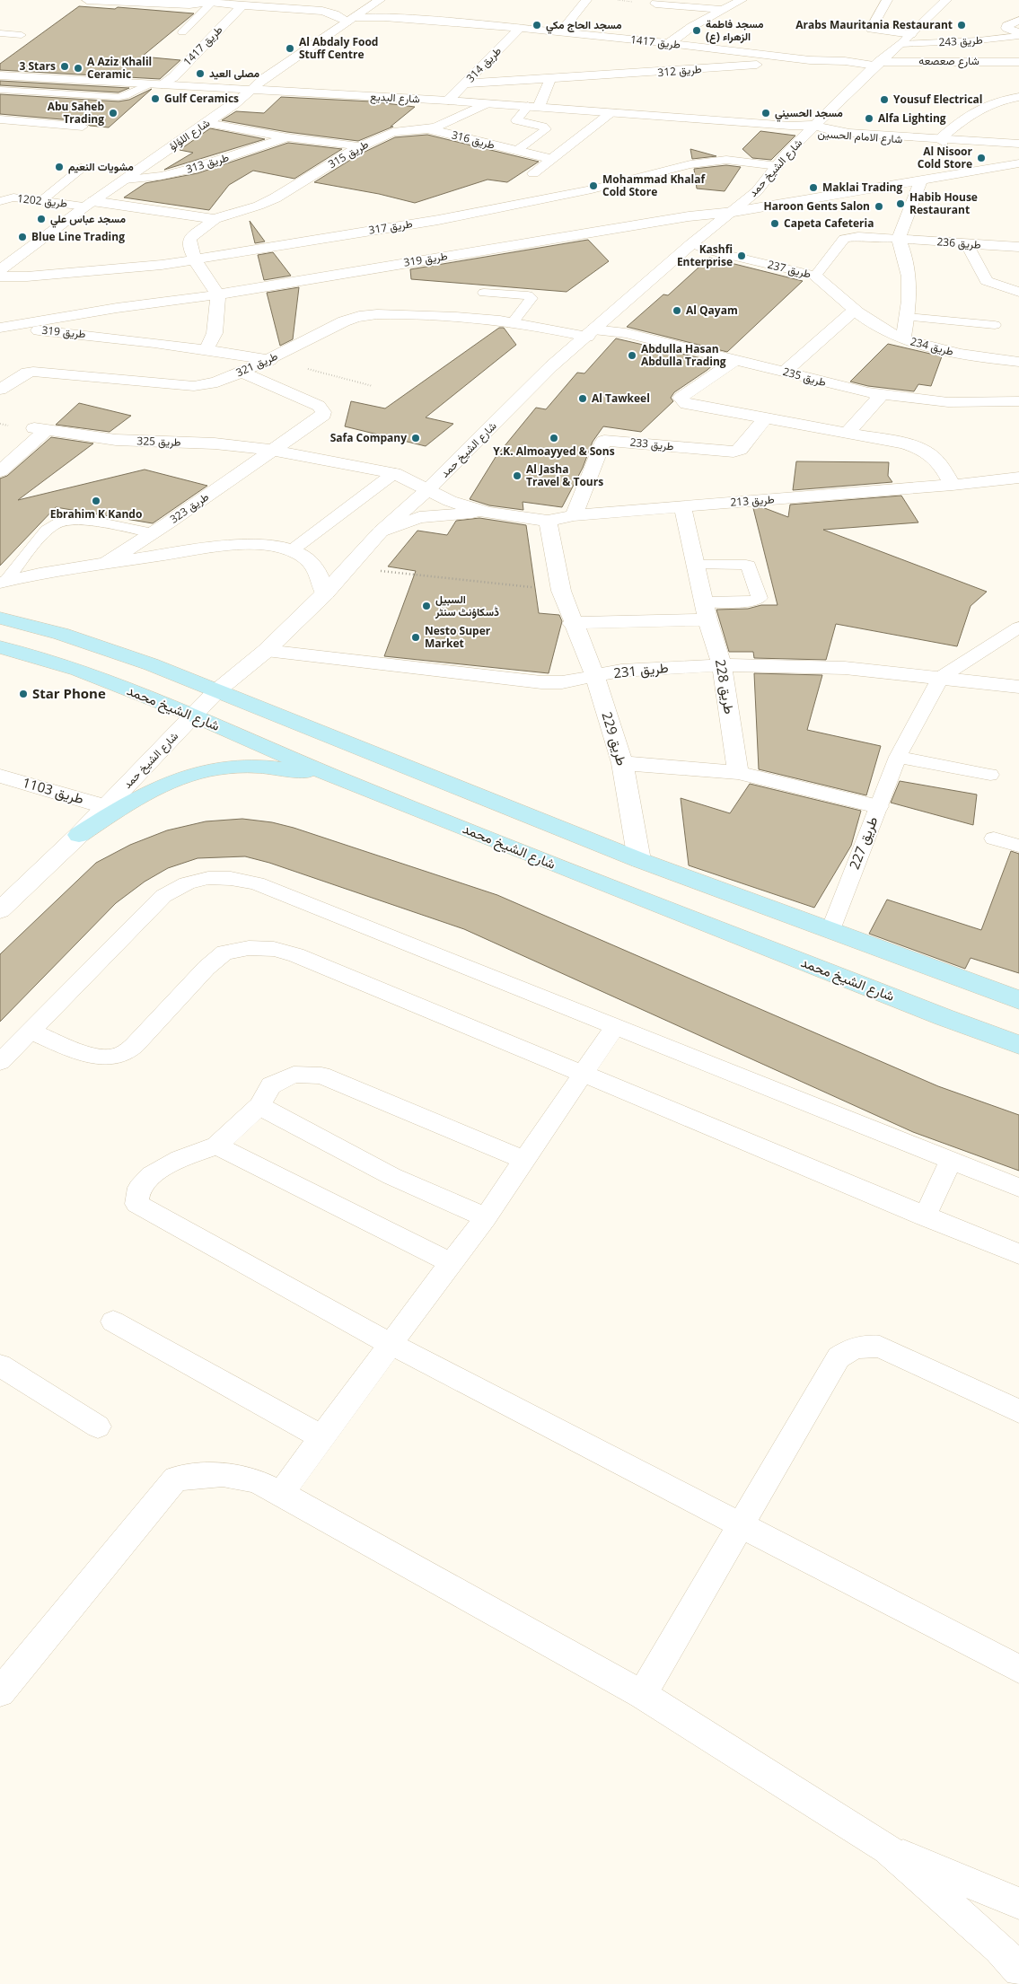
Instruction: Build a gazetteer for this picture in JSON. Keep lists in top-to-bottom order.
{
  "streets": {
    "main road": ["شارع الشيخ محمد"],
    "street": [
      "طريق 1417",
      "شارع صعصعه",
      "طريق 314",
      "طريق 312",
      "شارع البديع",
      "شارع اللؤلؤ",
      "شارع الامام الحسين",
      "طريق 316",
      "طريق 315",
      "طريق 313",
      "شارع الشيخ حمد",
      "طريق 317",
      "طريق 236",
      "طريق 319",
      "طريق 234",
      "طريق 321",
      "طريق 235",
      "طريق 325",
      "طريق 233",
      "طريق 213",
      "طريق 323",
      "طريق 231",
      "طريق 228",
      "طريق 229",
      "طريق 1103"
    ],
    "lane": [
      "طريق 243",
      "طريق 1202",
      "طريق 237",
      "طريق 227"
    ]
  },
  "crossings": [
    ["طريق 243", "شارع الشيخ حمد"],
    ["طريق 1417", "شارع صعصعه"],
    ["طريق 1417", "طريق 314"],
    ["طريق 1417", "طريق 312"],
    ["طريق 1417", "شارع البديع"],
    ["طريق 1417", "شارع اللؤلؤ"],
    ["طريق 1417", "شارع الشيخ حمد"],
    ["شارع صعصعه", "شارع الشيخ حمد"],
    ["طريق 314", "طريق 312"],
    ["طريق 314", "شارع البديع"],
    ["شارع البديع", "شارع اللؤلؤ"],
    ["شارع البديع", "شارع الامام الحسين"],
    ["شارع البديع", "طريق 315"],
    ["شارع البديع", "شارع الشيخ حمد"],
    ["شارع اللؤلؤ", "طريق 315"],
    ["شارع اللؤلؤ", "طريق 313"],
    ["شارع اللؤلؤ", "طريق 1202"],
    ["شارع الامام الحسين", "شارع الشيخ حمد"],
    ["طريق 316", "طريق 315"],
    ["طريق 315", "طريق 313"],
    ["طريق 315", "طريق 1202"],
    ["طريق 315", "طريق 317"],
    ["طريق 315", "طريق 319"],
    ["شارع الشيخ حمد", "طريق 317"],
    ["شارع الشيخ حمد", "طريق 319"],
    ["شارع الشيخ حمد", "طريق 237"],
    ["شارع الشيخ حمد", "طريق 321"],
    ["شارع الشيخ حمد", "طريق 235"],
    ["شارع الشيخ حمد", "طريق 213"],
    ["شارع الشيخ حمد", "طريق 231"],
    ["شارع الشيخ حمد", "شارع الشيخ محمد"],
    ["شارع الشيخ حمد", "طريق 1103"],
    ["طريق 236", "طريق 237"],
    ["طريق 319", "طريق 321"],
    ["طريق 237", "طريق 234"],
    ["طريق 321", "طريق 235"],
    ["طريق 321", "طريق 323"],
    ["طريق 325", "طريق 323"],
    ["طريق 233", "طريق 213"],
    ["طريق 213", "طريق 228"],
    ["طريق 213", "طريق 229"],
    ["طريق 231", "طريق 228"],
    ["طريق 231", "طريق 229"],
    ["طريق 231", "طريق 227"]
  ],
  "places": [
    "مسجد الحاج مكي",
    "Arabs Mauritania Restaurant",
    "مسجد فاطمة الزهراء (ع)",
    "Al Abdaly Food Stuff Centre",
    "3 Stars",
    "A Aziz Khalil Ceramic",
    "مصلى العيد",
    "Gulf Ceramics",
    "Yousuf Electrical",
    "Abu Saheb Trading",
    "مسجد الحسيني",
    "Alfa Lighting",
    "Al Nisoor Cold Store",
    "مشويات النعيم",
    "Mohammad Khalaf Cold Store",
    "Maklai Trading",
    "Habib House Restaurant",
    "Haroon Gents Salon",
    "مسجد عباس علي",
    "Capeta Cafeteria",
    "Blue Line Trading",
    "Kashfi Enterprise",
    "Al Qayam",
    "Abdulla Hasan Abdulla Trading",
    "Al Tawkeel",
    "Safa Company",
    "Y.K. Almoayyed & Sons",
    "Al Jasha Travel & Tours",
    "Ebrahim K Kando",
    "السبیل ڈسکاؤنٹ سنٹر",
    "Nesto Super Market",
    "Star Phone"
  ]
}
